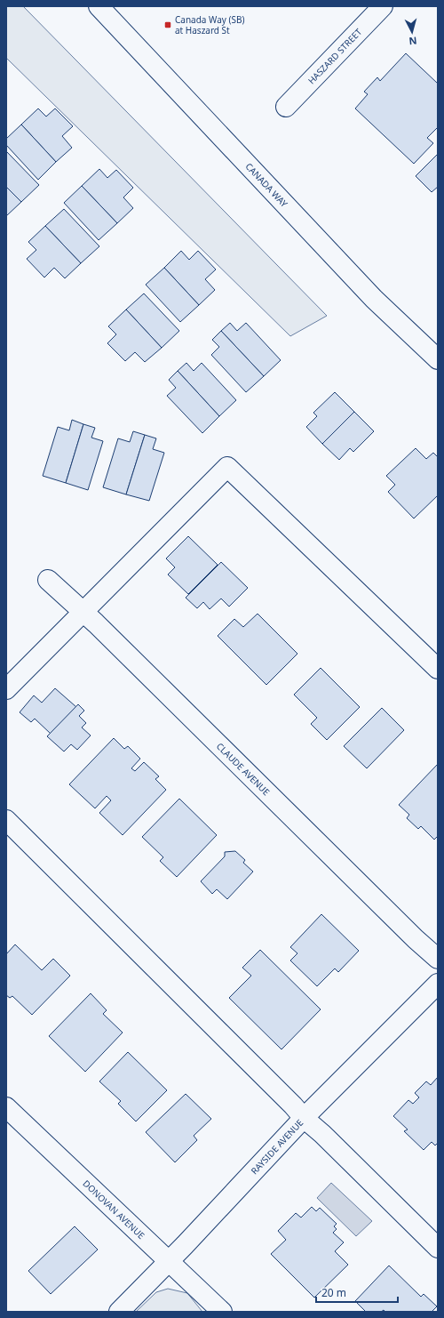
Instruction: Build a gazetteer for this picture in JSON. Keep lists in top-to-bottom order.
{
  "streets": {
    "street": [
      "HASZARD STREET",
      "CANADA WAY",
      "CLAUDE AVENUE",
      "RAYSIDE AVENUE",
      "DONOVAN AVENUE"
    ]
  },
  "crossings": [
    ["RAYSIDE AVENUE", "DONOVAN AVENUE"]
  ],
  "places": {
    "transit": ["Canada Way (SB) at Haszard St"]
  },
  "scale_bar": "20 m",
  "north": "bottom"
}
